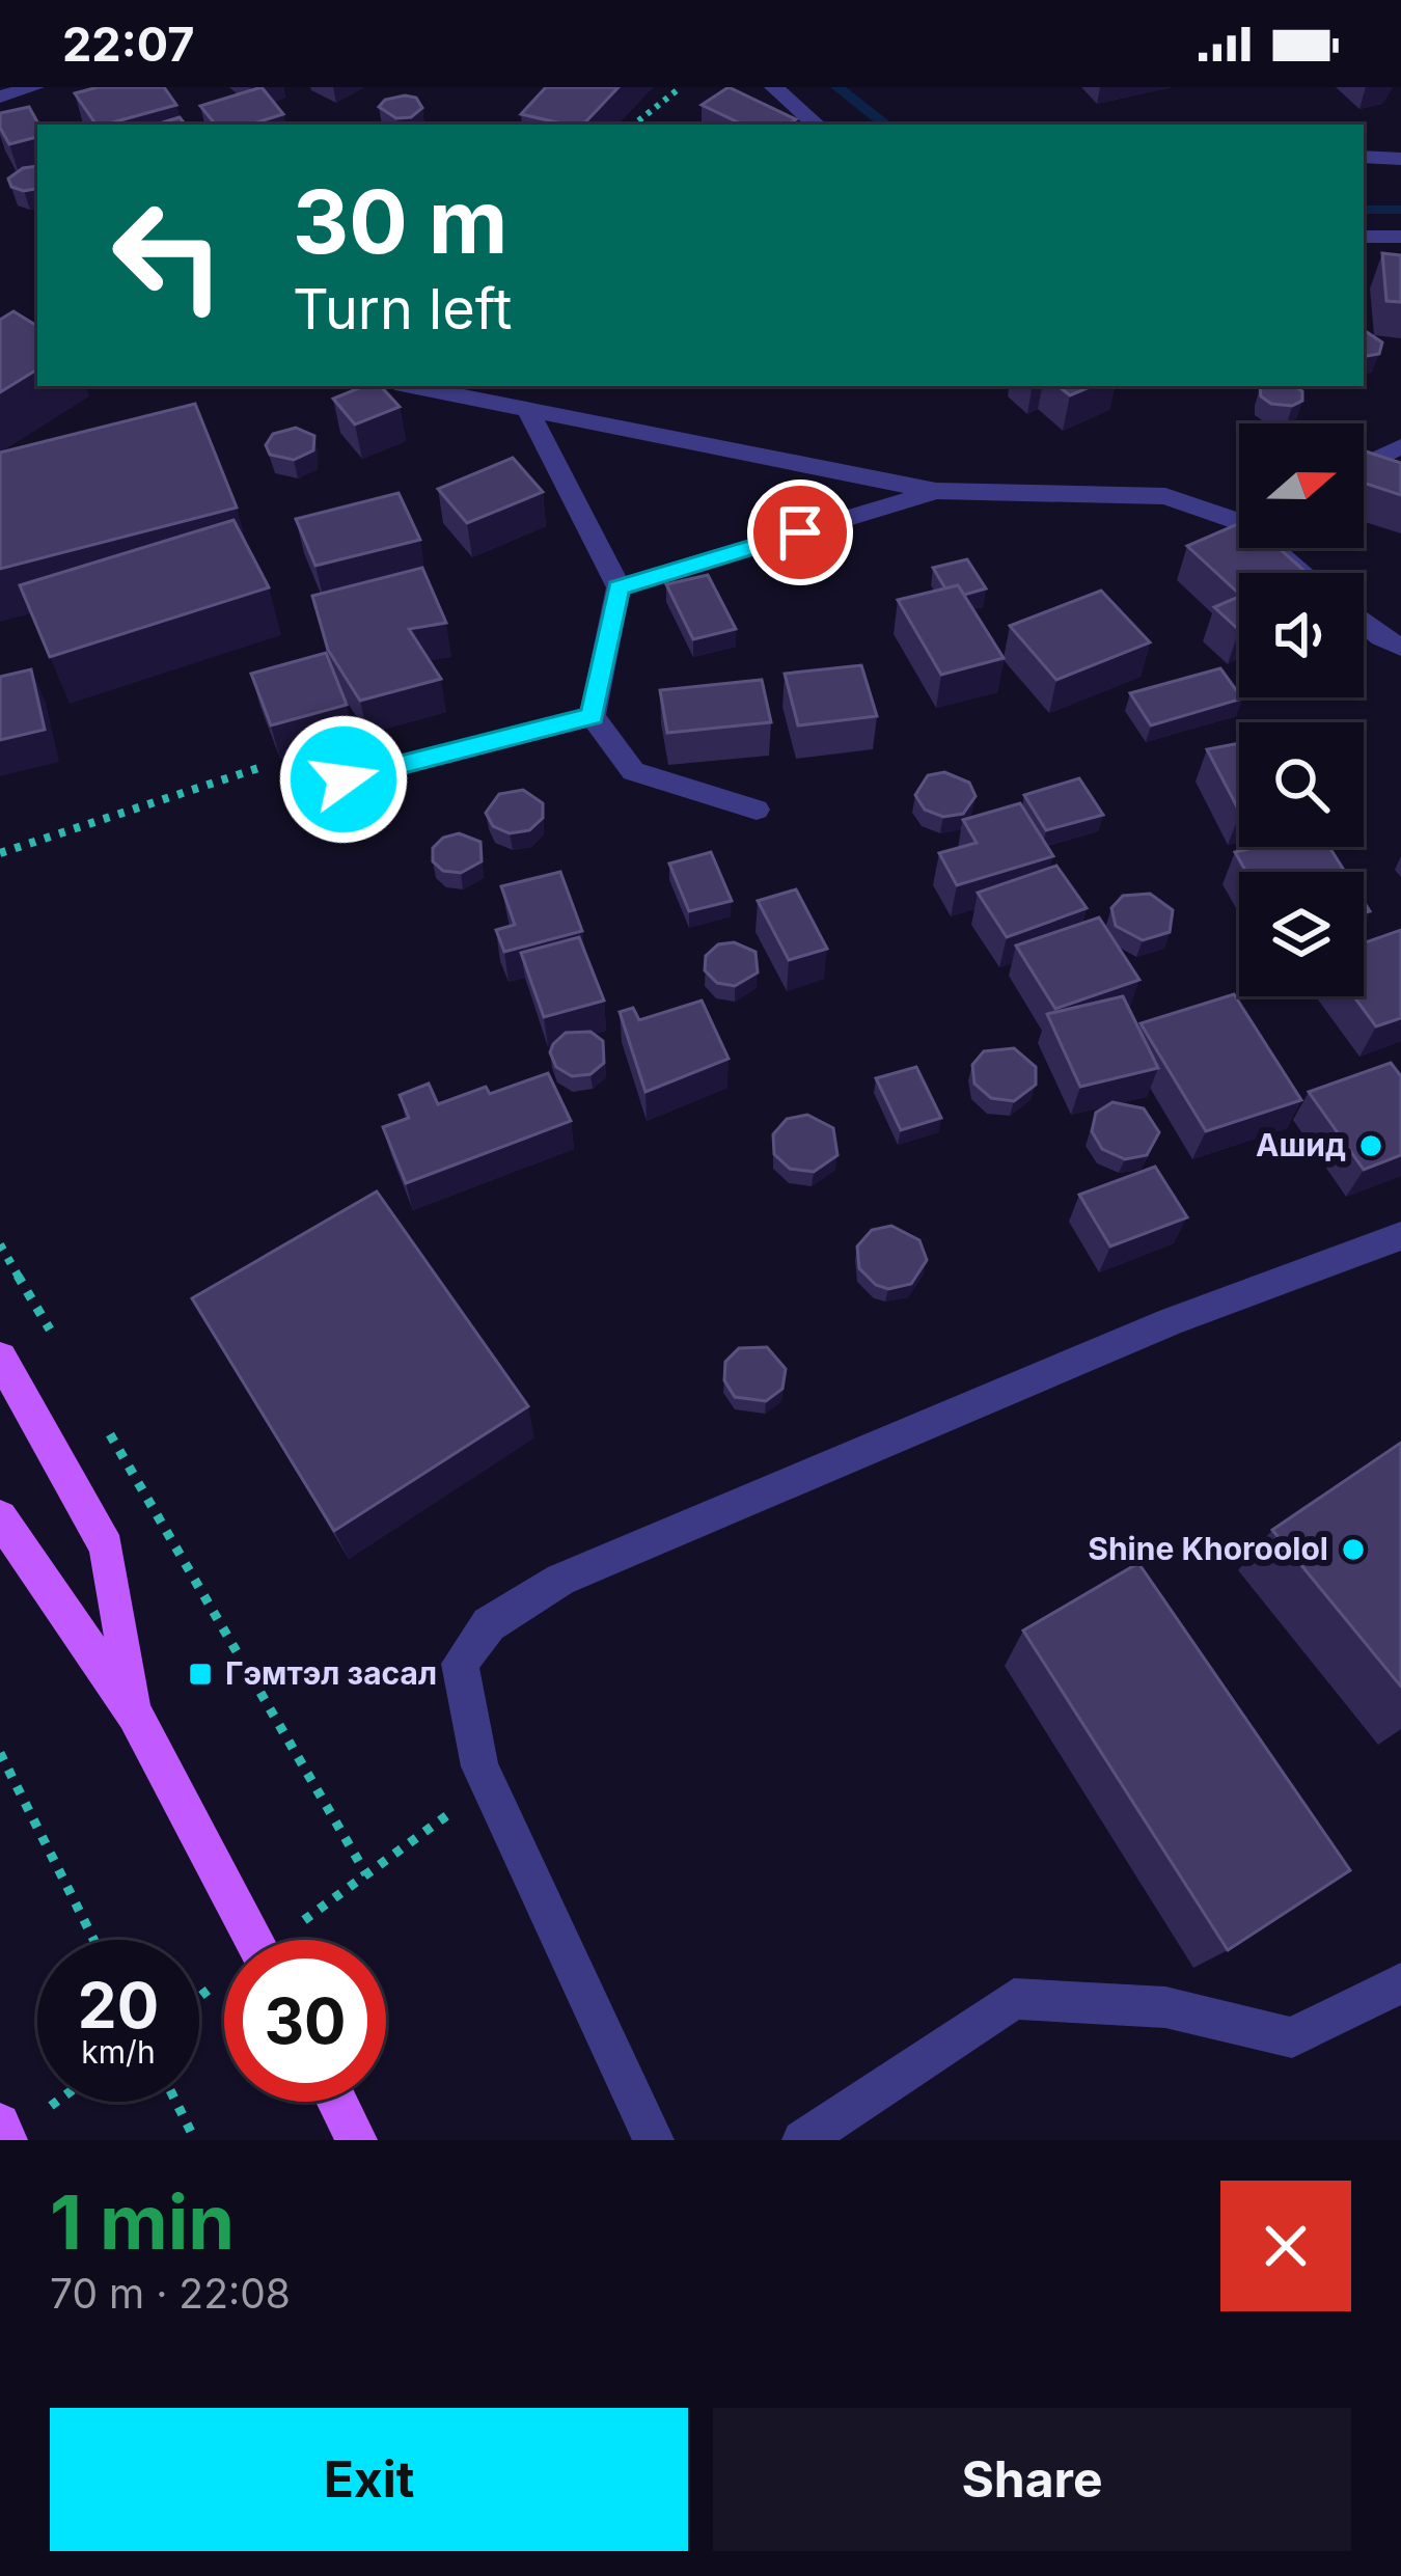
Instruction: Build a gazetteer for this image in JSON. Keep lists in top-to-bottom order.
{
  "places": {
    "other": ["Ашид", "Shine Khoroolol"],
    "transit": ["Гэмтэл засал"]
  },
  "north": "right",
  "page": {
    "status": "22:07",
    "turn": ["30 m", "Turn left"],
    "speed": "20 km/h",
    "limit": "30",
    "heading": ["1 min", "70 m · 22:08"],
    "buttons": ["Exit", "Share"]
  }
}
